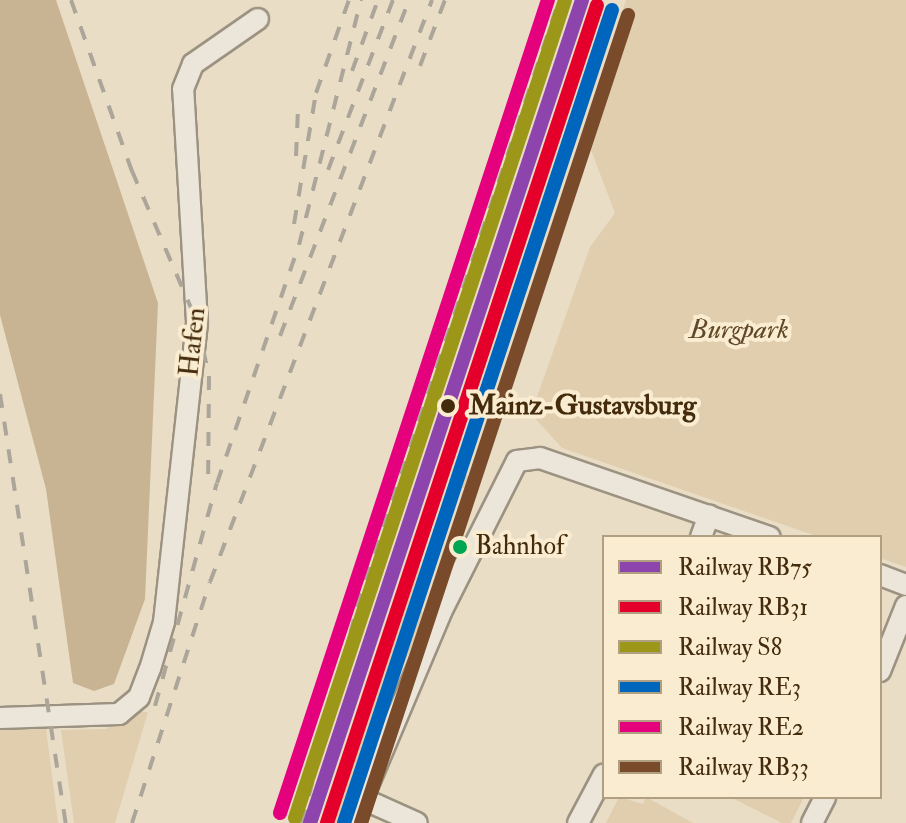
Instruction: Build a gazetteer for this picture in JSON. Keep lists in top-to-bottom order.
{
  "streets": {
    "street": ["Hafen"]
  },
  "parks": ["Burgpark"],
  "places": ["Mainz-Gustavsburg", "Bahnhof"],
  "lines": [
    "rail line RB75",
    "rail line S8",
    "rail line RE2",
    "rail line RB31",
    "rail line RE3",
    "rail line RB33"
  ],
  "legend": [
    "Railway RB75",
    "Railway RB31",
    "Railway S8",
    "Railway RE3",
    "Railway RE2",
    "Railway RB33"
  ]
}
